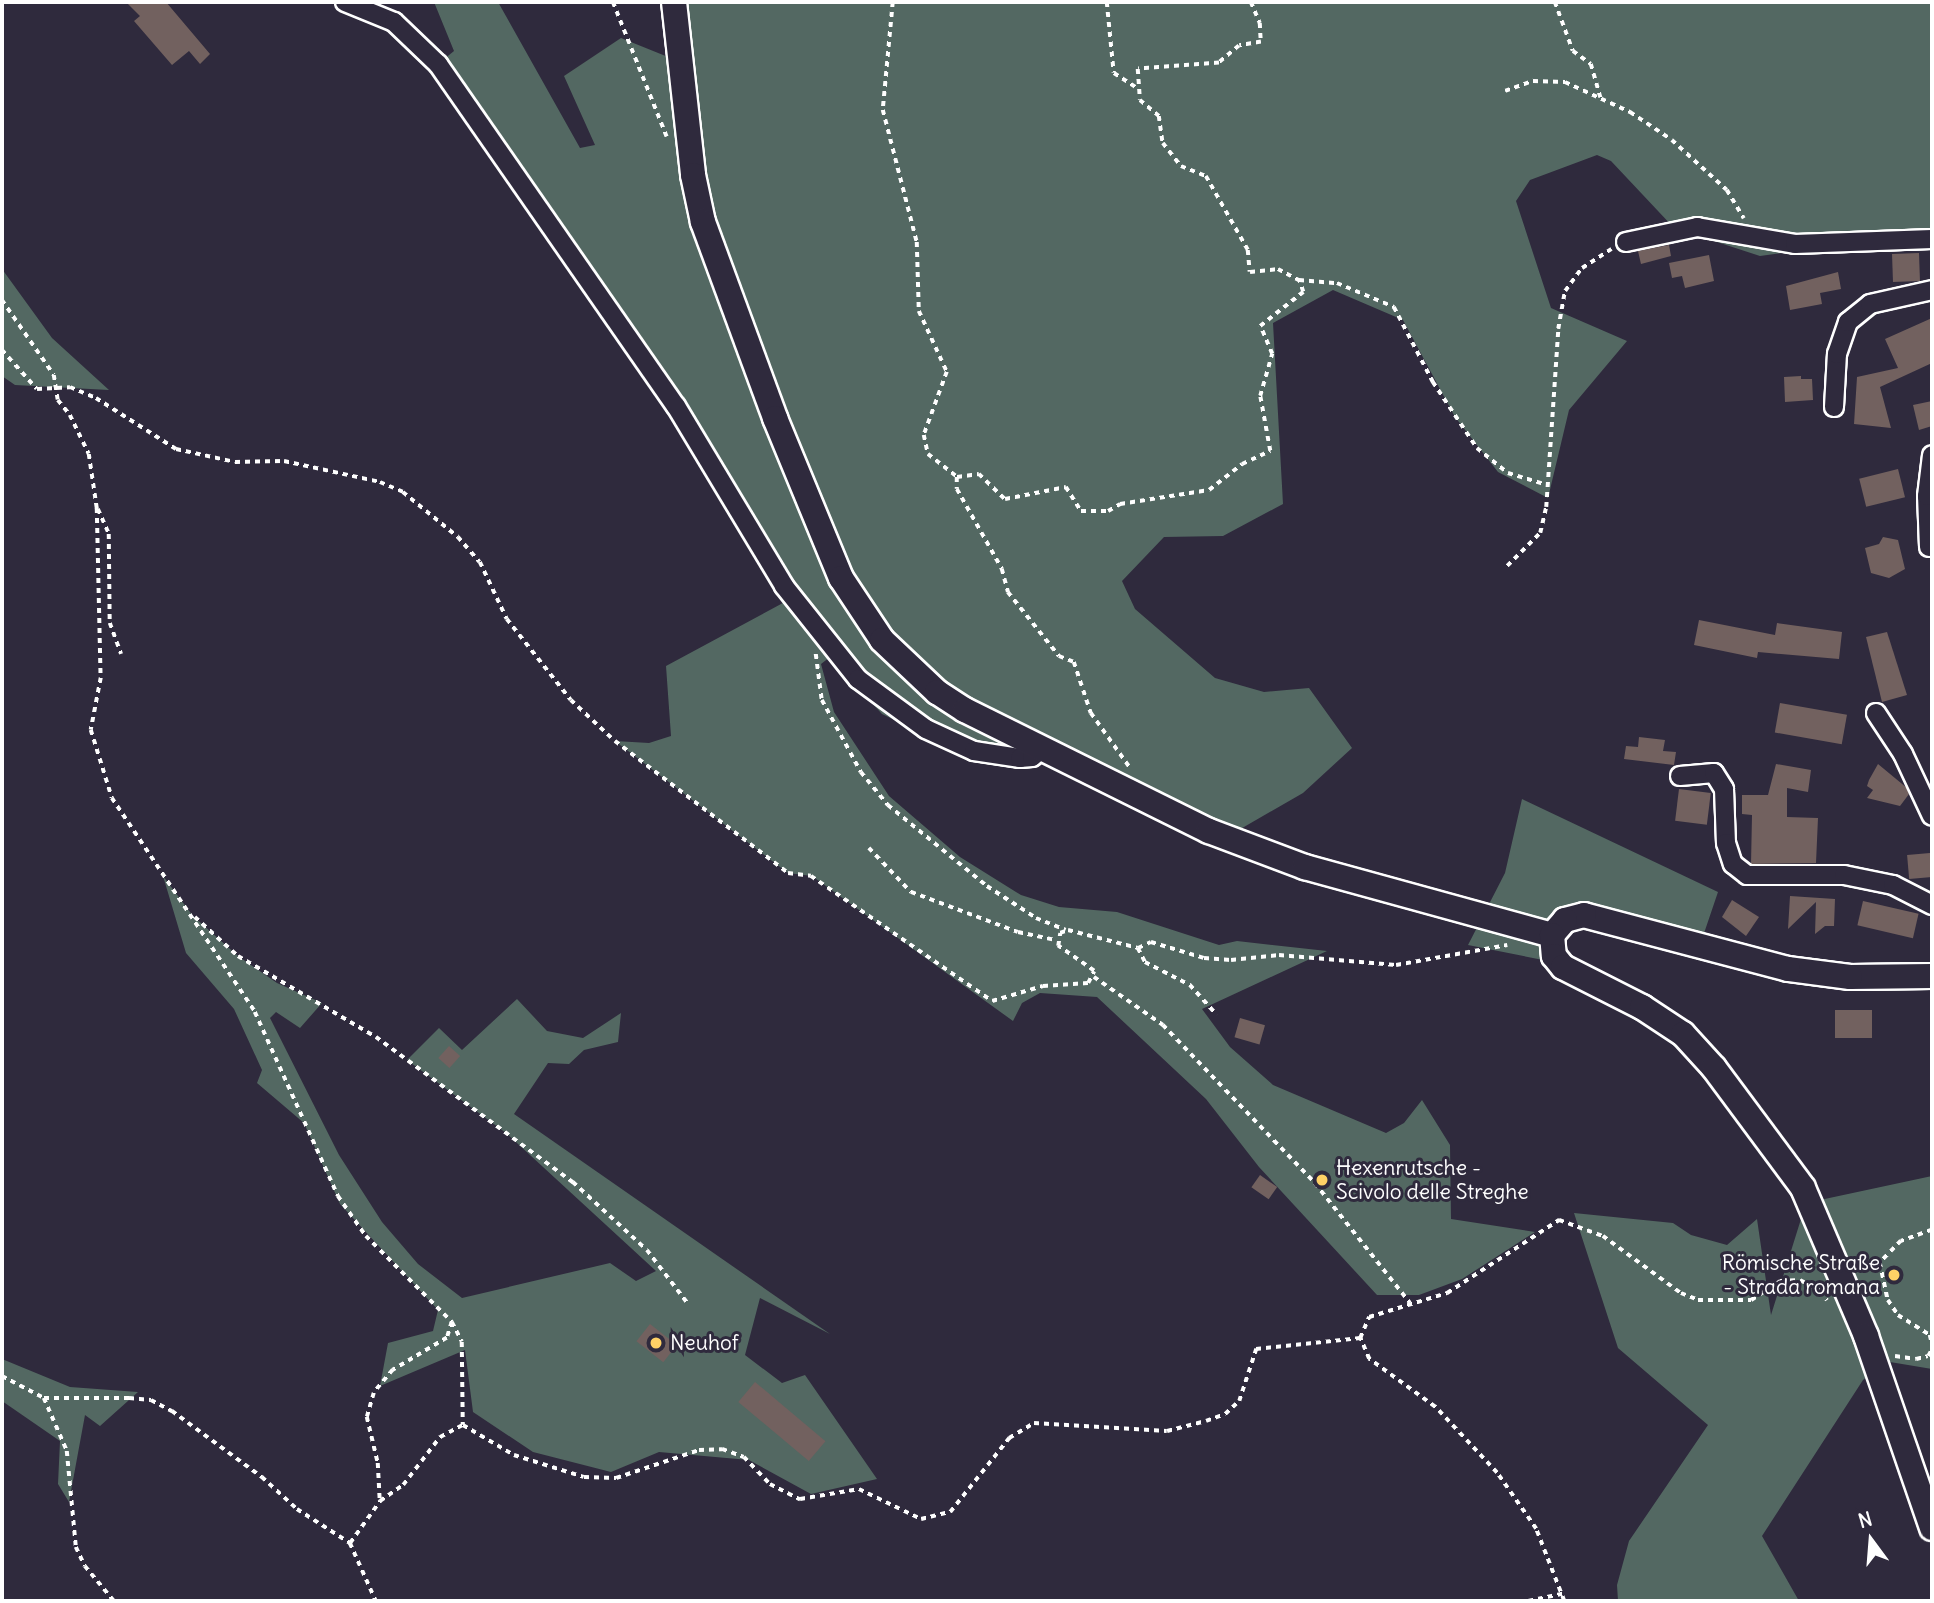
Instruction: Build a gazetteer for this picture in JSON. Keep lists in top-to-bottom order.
{
  "places": ["Hexenrutsche - Scivolo delle Streghe", "Römische Straße - Strada romana", "Neuhof"],
  "north": "top"
}
